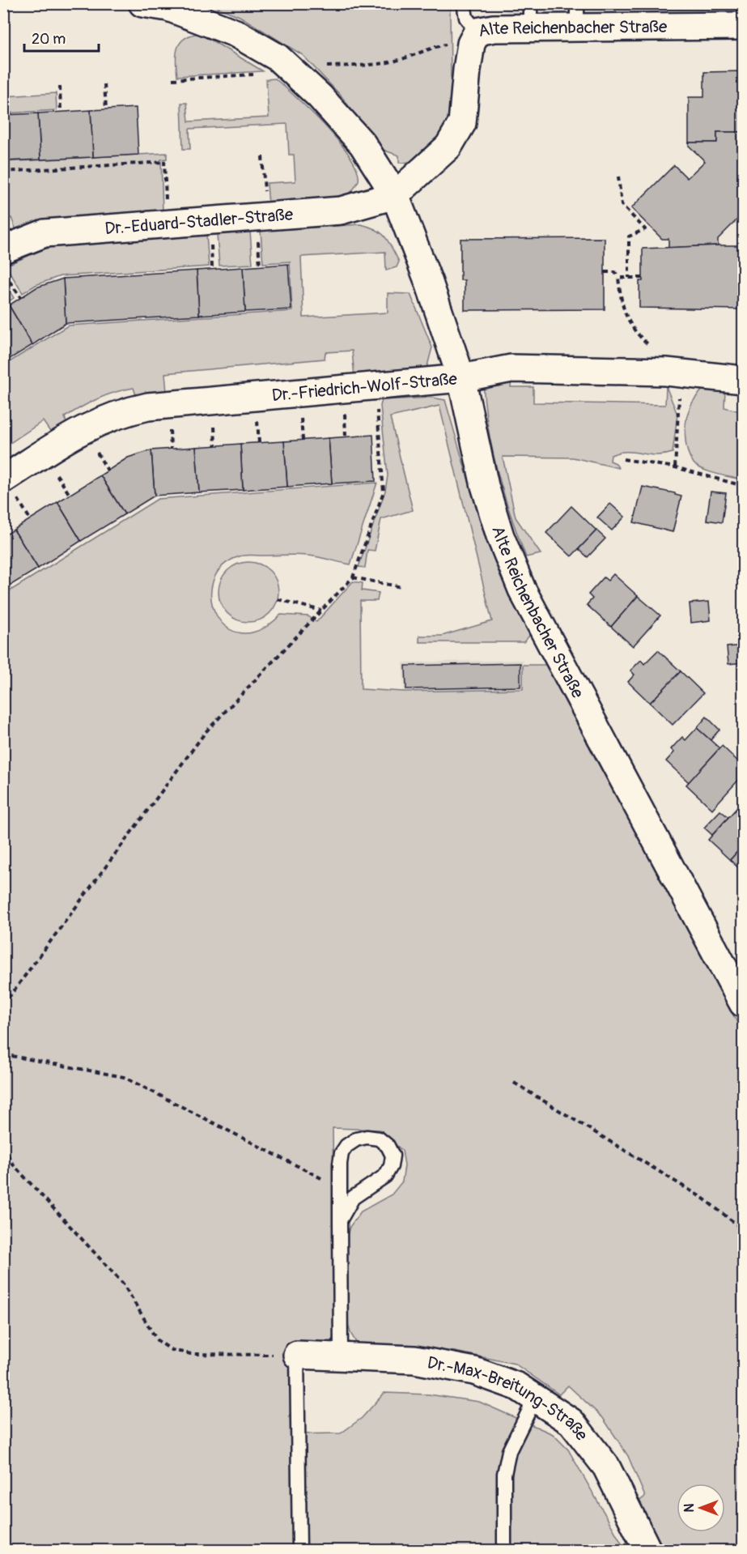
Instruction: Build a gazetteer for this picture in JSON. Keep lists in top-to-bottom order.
{
  "streets": {
    "street": [
      "Alte Reichenbacher Straße",
      "Dr.-Eduard-Stadler-Straße",
      "Dr.-Friedrich-Wolf-Straße",
      "Dr.-Max-Breitung-Straße"
    ]
  },
  "crossings": [
    ["Alte Reichenbacher Straße", "Dr.-Eduard-Stadler-Straße"],
    ["Alte Reichenbacher Straße", "Dr.-Friedrich-Wolf-Straße"]
  ],
  "scale_bar": "20 m",
  "north": "left"
}
